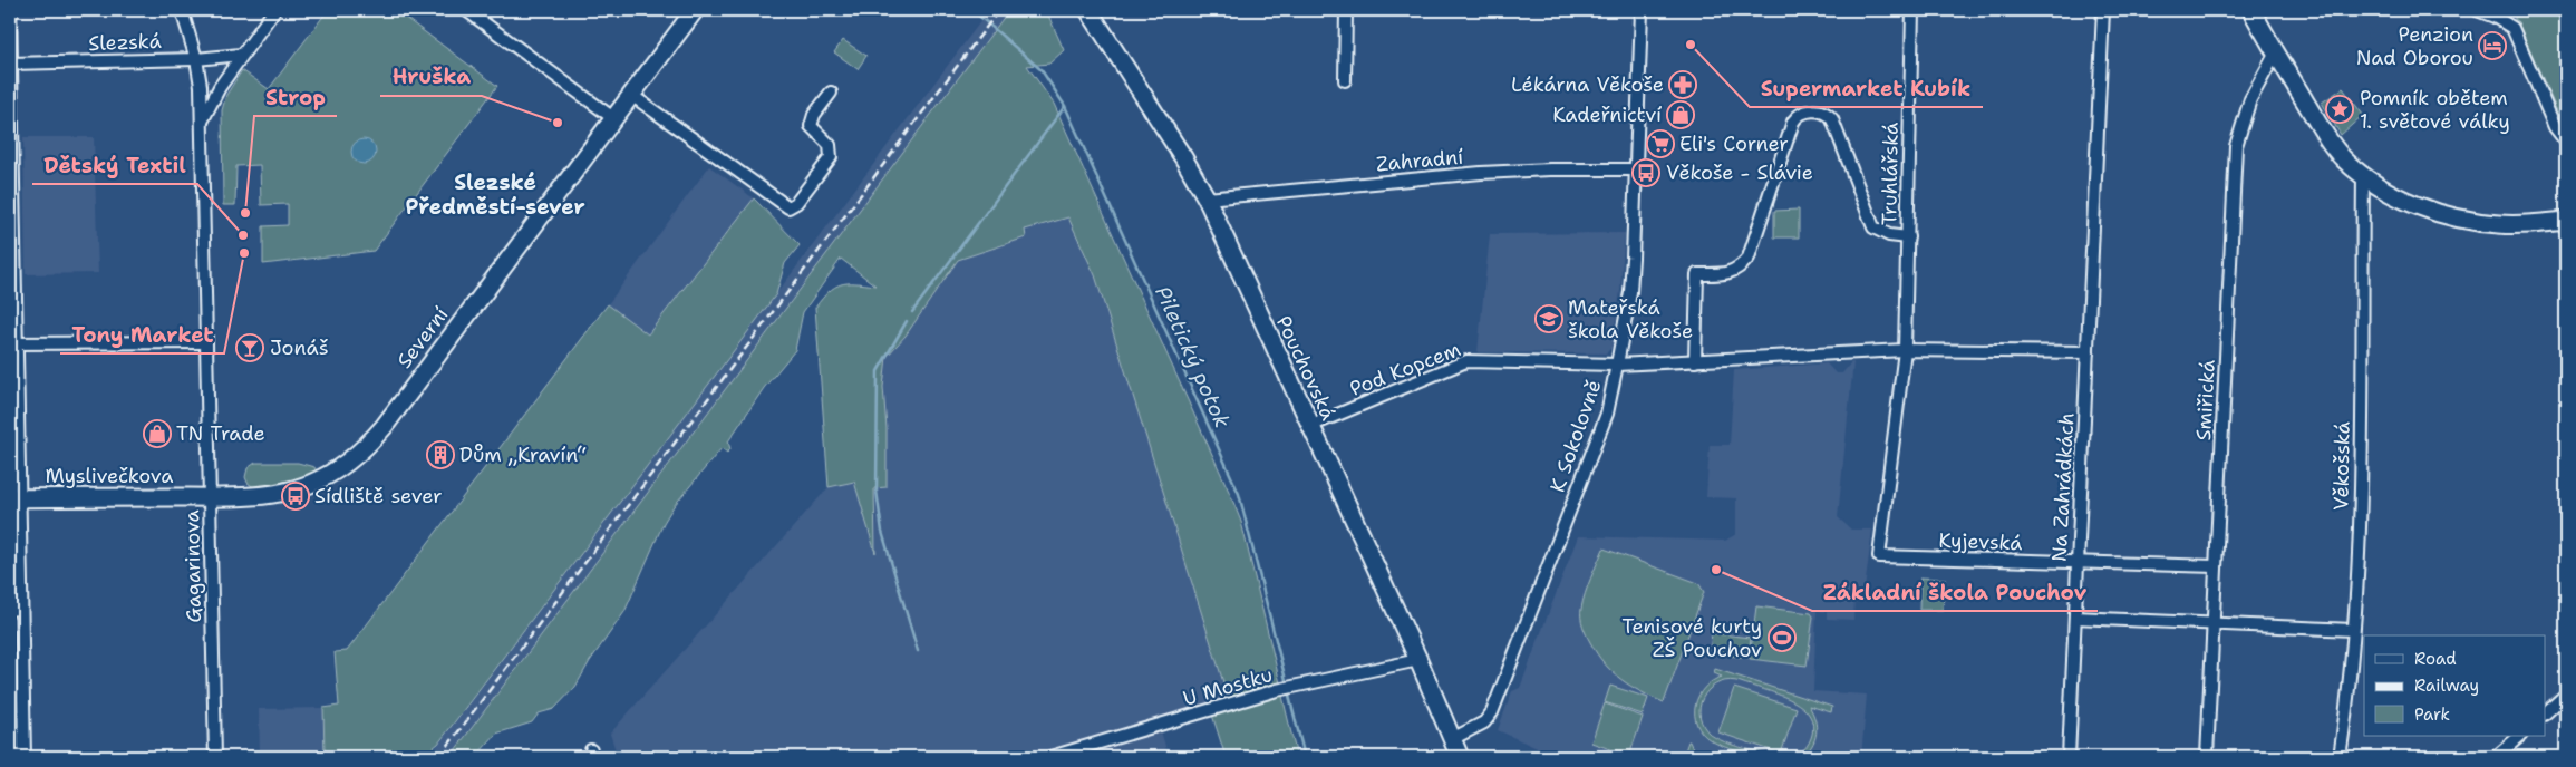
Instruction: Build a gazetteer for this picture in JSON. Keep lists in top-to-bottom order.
{
  "streets": {
    "street": [
      "Slezská",
      "Zahradní",
      "Truhlářská",
      "Severní",
      "Pouchovská",
      "Pod Kopcem",
      "Smiřická",
      "K Sokolovně",
      "Věkošská",
      "Myslivečkova",
      "Na Zahrádkách",
      "Kyjevská",
      "Gagarinova",
      "U Mostku"
    ]
  },
  "crossings": [
    ["Slezská", "Gagarinova"],
    ["Zahradní", "Pouchovská"],
    ["Zahradní", "K Sokolovně"],
    ["Truhlářská", "Kyjevská"],
    ["Severní", "Myslivečkova"],
    ["Severní", "Gagarinova"],
    ["Pouchovská", "Pod Kopcem"],
    ["Pouchovská", "K Sokolovně"],
    ["Pouchovská", "U Mostku"],
    ["Pod Kopcem", "K Sokolovně"],
    ["Smiřická", "Kyjevská"],
    ["Myslivečkova", "Gagarinova"],
    ["Na Zahrádkách", "Kyjevská"]
  ],
  "districts": ["Slezské Předměstí-sever"],
  "water": ["Piletický potok"],
  "places": {
    "other": [
      "Supermarket Kubík",
      "Hruška",
      "Strop",
      "Dětský Textil",
      "Tony Market",
      "Základní škola Pouchov"
    ],
    "hotel": ["Penzion Nad Oborou"],
    "pharmacy": ["Lékárna Věkoše"],
    "place": ["Pomník obětem 1. světové války"],
    "shop": ["Kadeřnictví", "TN Trade"],
    "supermarket": ["Eli's Corner"],
    "bus stop": ["Věkoše - Slávie", "Sídliště sever"],
    "school or university": ["Mateřská škola Věkoše"],
    "bar": ["Jonáš"],
    "building": ["Dům „Kravín“"],
    "sports": ["Tenisové kurty ZŠ Pouchov"]
  },
  "legend": ["Road", "Railway", "Park"]
}
